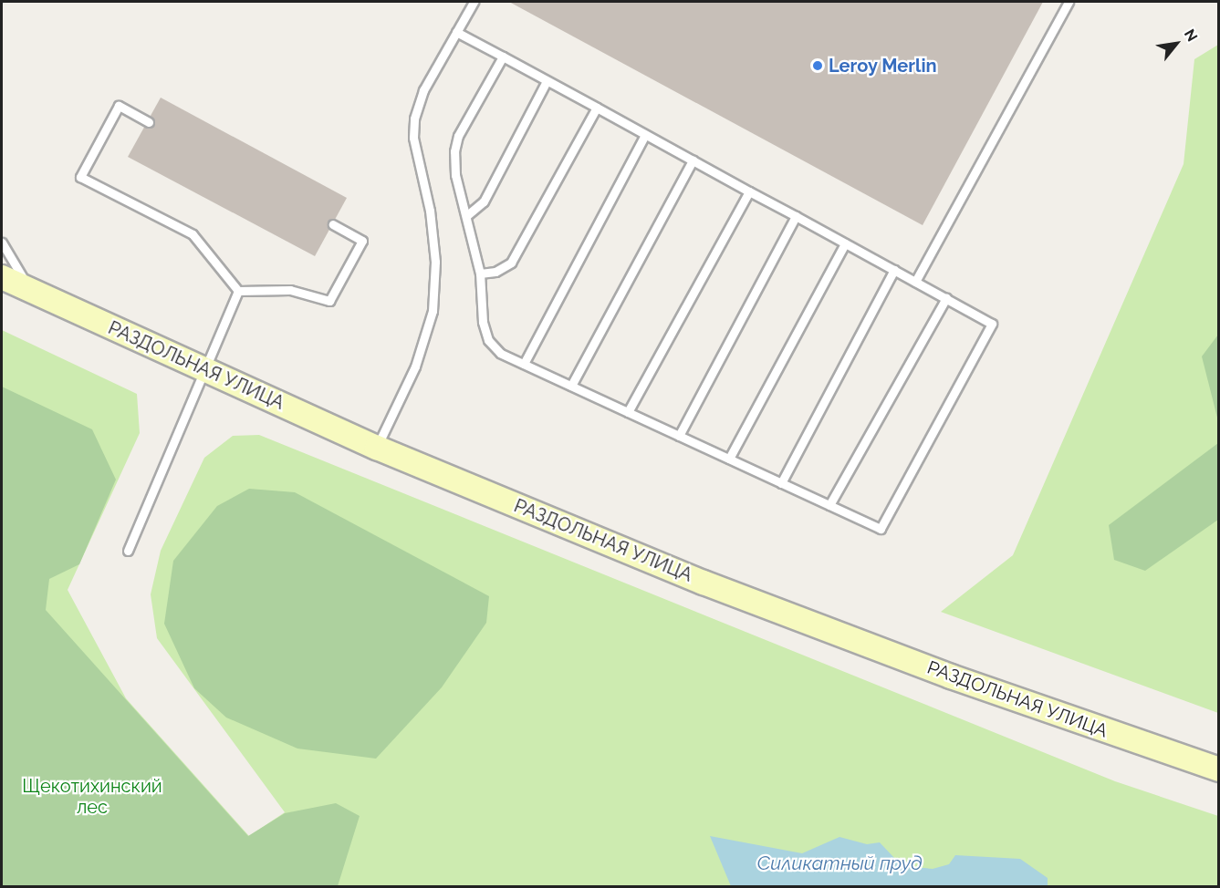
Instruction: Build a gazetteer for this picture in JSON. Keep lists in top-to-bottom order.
{
  "streets": {
    "main road": ["РАЗДОЛЬНАЯ УЛИЦА"]
  },
  "water": ["Силикатный пруд"],
  "parks": ["Щекотихинский лес"],
  "places": ["Leroy Merlin"],
  "north": "top right"
}
